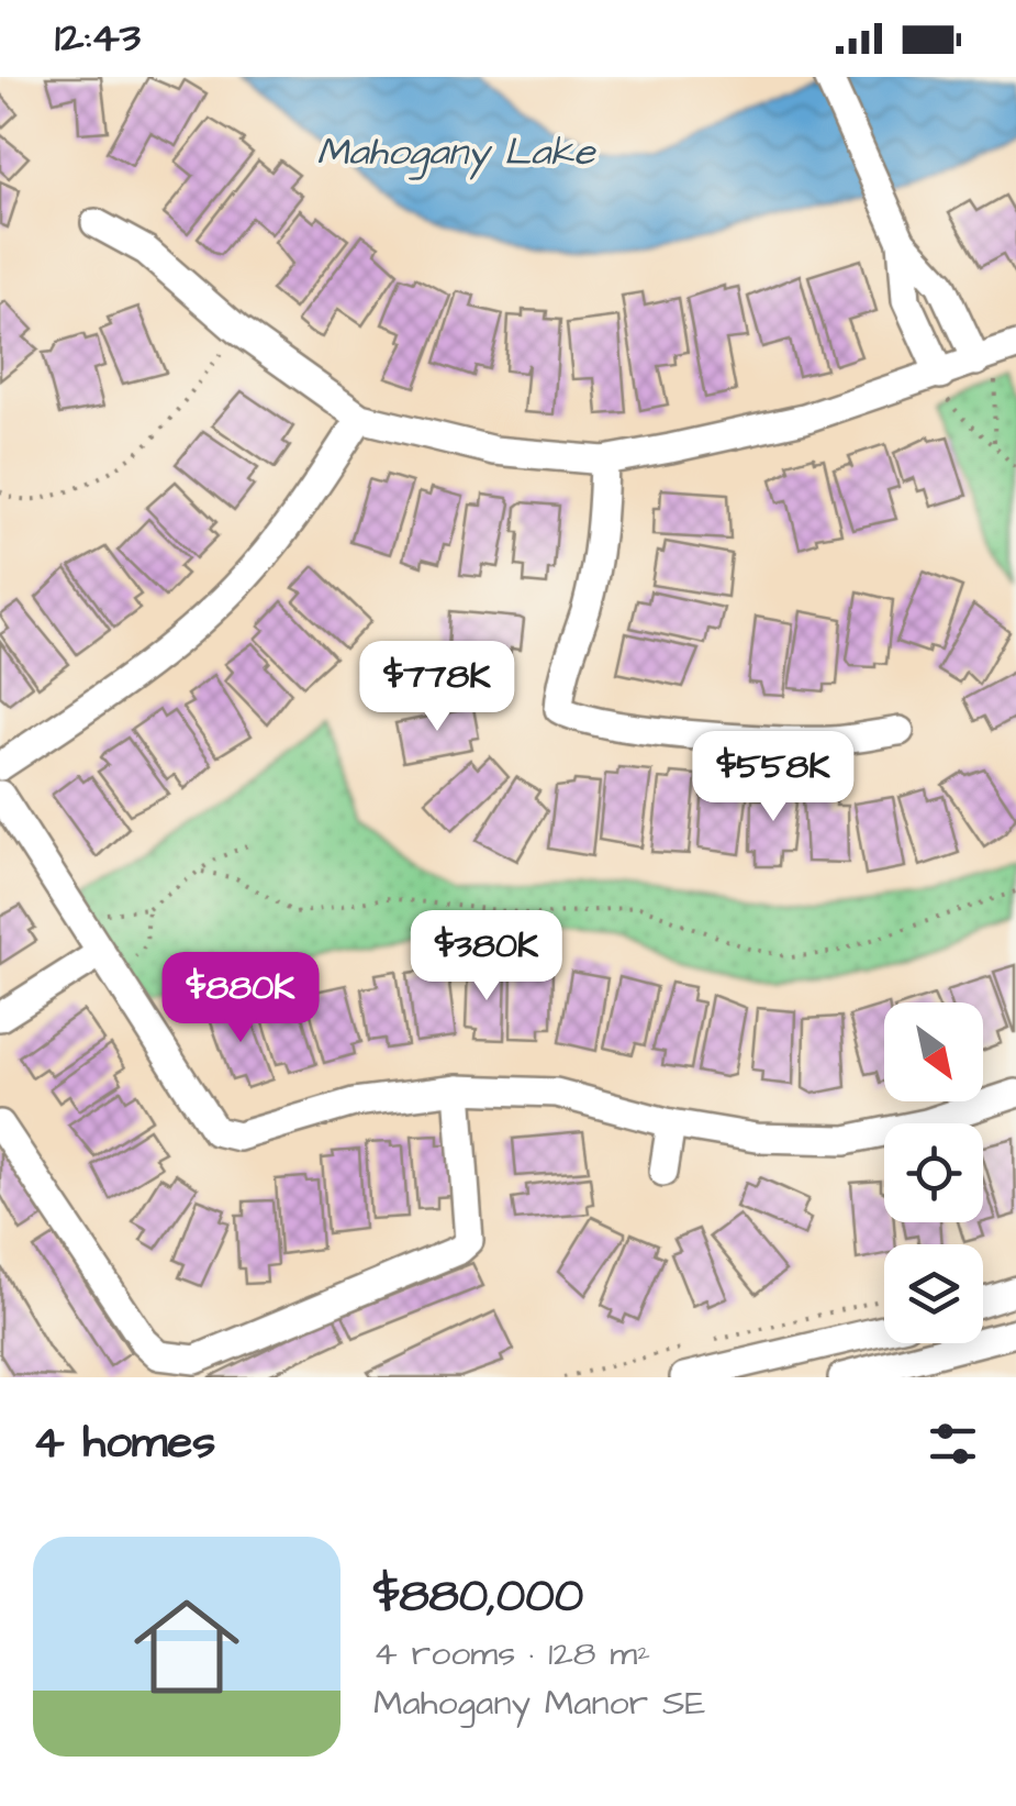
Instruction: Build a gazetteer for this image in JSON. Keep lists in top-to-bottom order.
{
  "water": ["Mahogany Lake"],
  "north": "bottom right",
  "page": {
    "status": "12:43",
    "price": [
      "$778K",
      "$558K",
      "$380K",
      "$880K"
    ],
    "heading": "4 homes",
    "list": [
      {
        "name": "$880,000",
        "note": "4 rooms · 128 m² · Mahogany Manor SE"
      }
    ]
  }
}
